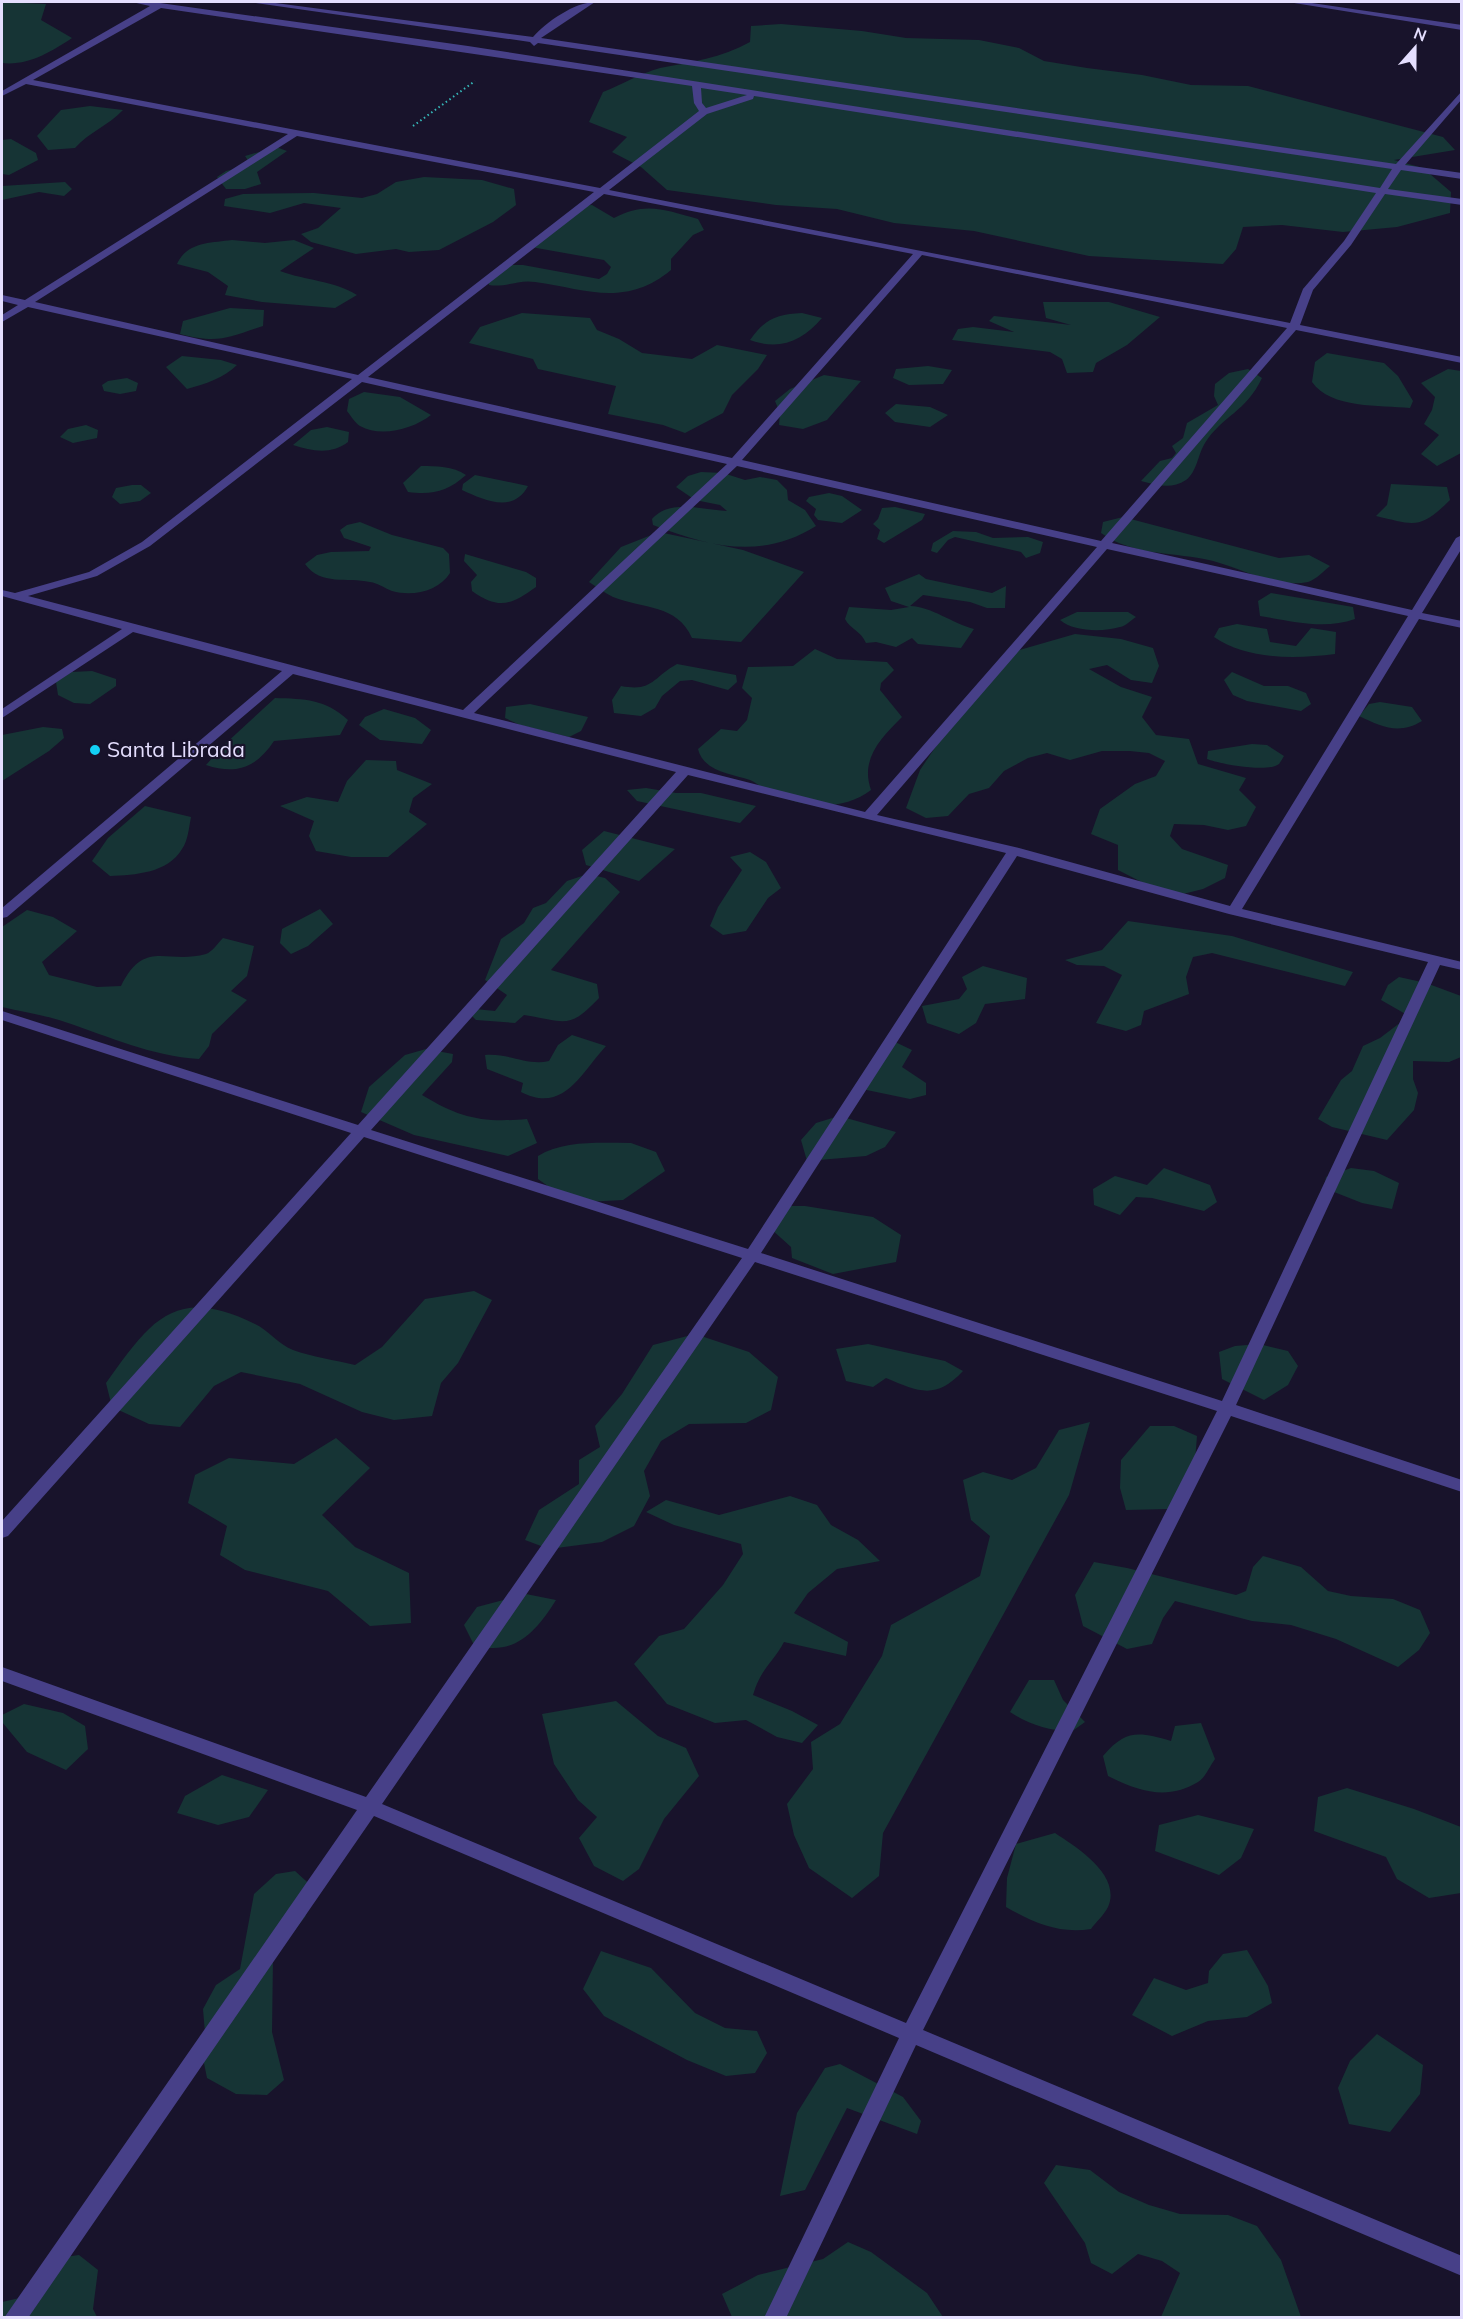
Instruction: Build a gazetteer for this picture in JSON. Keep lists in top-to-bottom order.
{
  "places": ["Santa Librada"],
  "north": "top"
}
